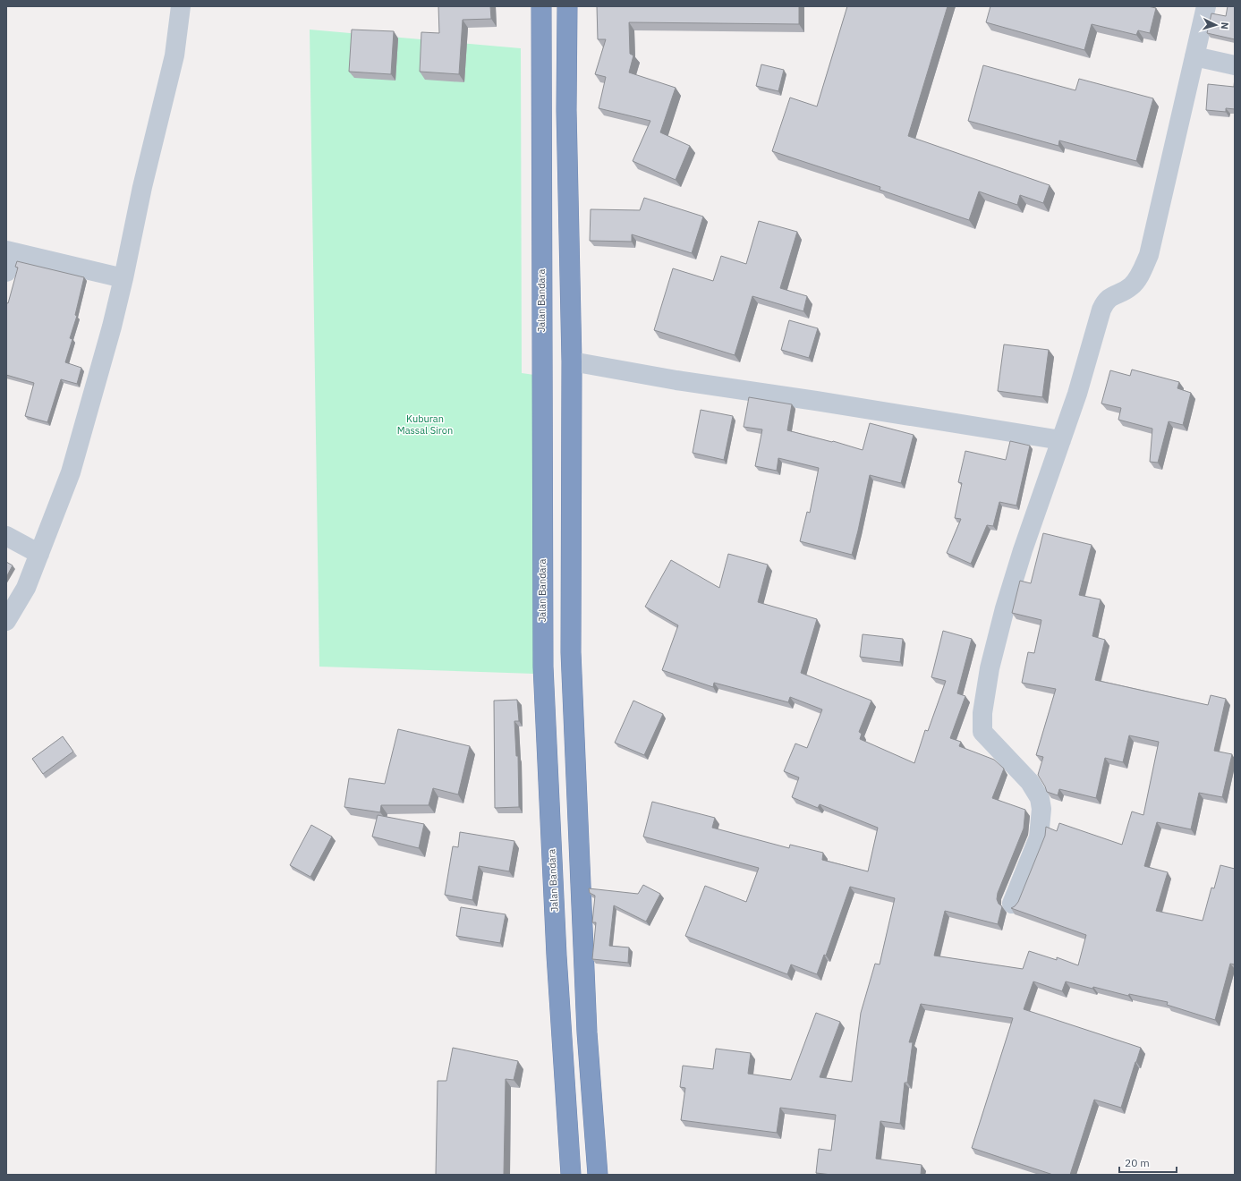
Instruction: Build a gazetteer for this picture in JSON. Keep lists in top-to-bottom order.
{
  "streets": {
    "highway": ["Jalan Bandara"]
  },
  "parks": ["Kuburan Massal Siron"],
  "scale_bar": "20 m",
  "north": "right"
}
